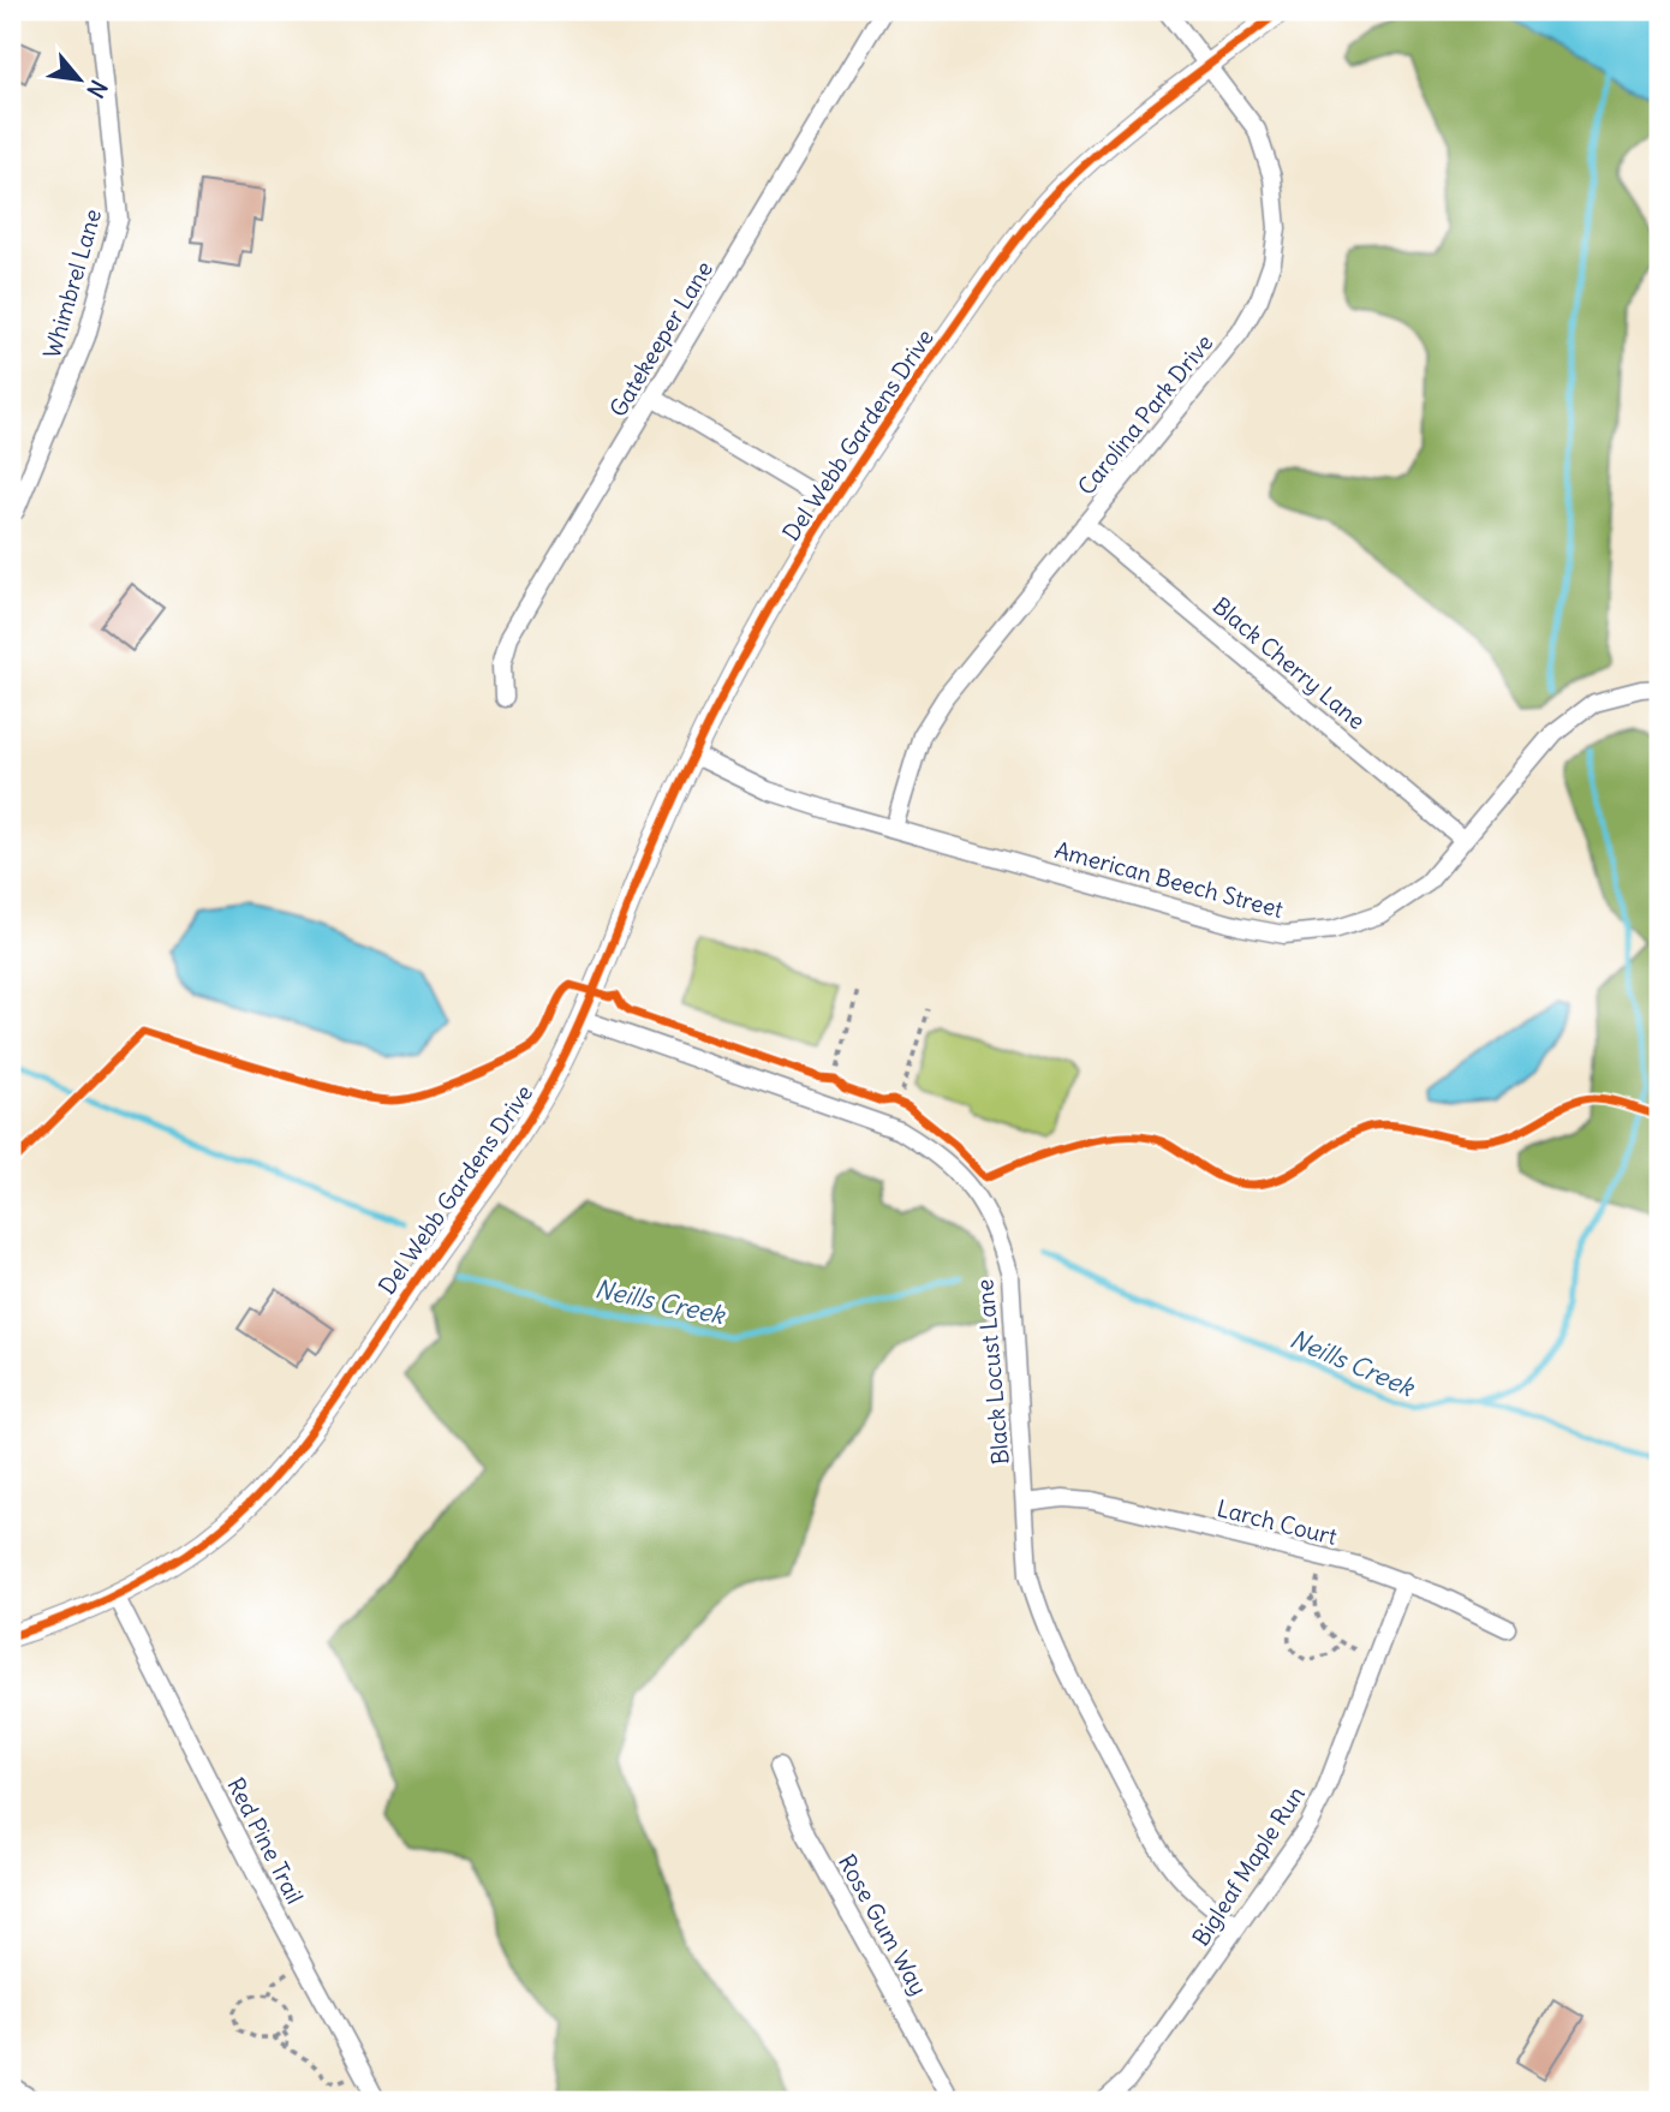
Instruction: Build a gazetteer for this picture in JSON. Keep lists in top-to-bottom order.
{
  "streets": {
    "street": [
      "Whimbrel Lane",
      "Gatekeeper Lane",
      "Carolina Park Drive",
      "Del Webb Gardens Drive",
      "Black Cherry Lane",
      "American Beech Street",
      "Black Locust Lane",
      "Larch Court",
      "Red Pine Trail",
      "Bigleaf Maple Run",
      "Rose Gum Way"
    ]
  },
  "crossings": [
    ["Carolina Park Drive", "Del Webb Gardens Drive"],
    ["Carolina Park Drive", "Black Cherry Lane"],
    ["Carolina Park Drive", "American Beech Street"],
    ["Del Webb Gardens Drive", "American Beech Street"],
    ["Del Webb Gardens Drive", "Black Locust Lane"],
    ["Del Webb Gardens Drive", "Red Pine Trail"],
    ["Black Cherry Lane", "American Beech Street"],
    ["Black Locust Lane", "Larch Court"],
    ["Black Locust Lane", "Bigleaf Maple Run"],
    ["Larch Court", "Bigleaf Maple Run"]
  ],
  "water": ["Neills Creek"],
  "north": "bottom right"
}
